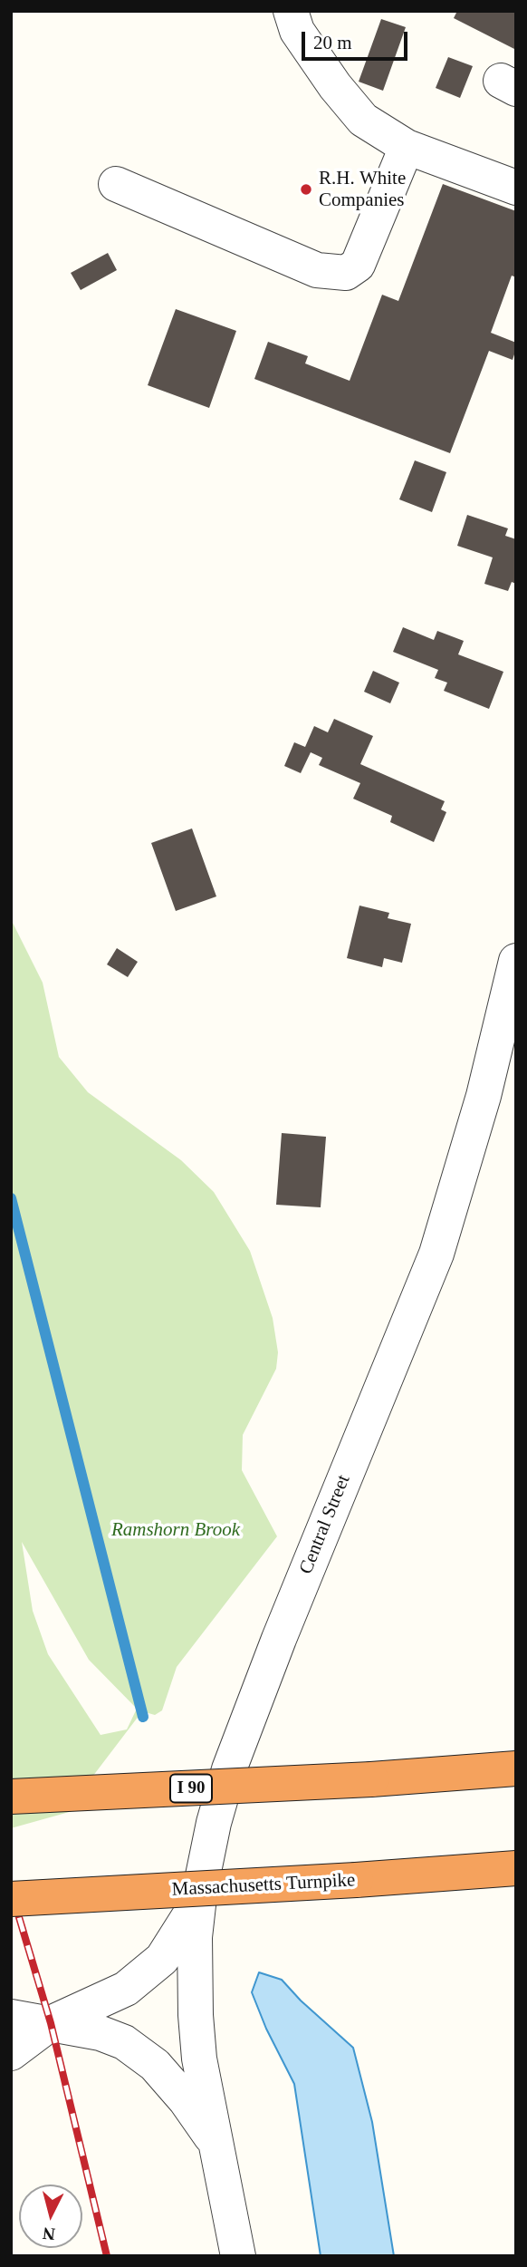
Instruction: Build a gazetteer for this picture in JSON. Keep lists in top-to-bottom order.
{
  "streets": {
    "highway": ["I 90", "Massachusetts Turnpike"],
    "street": ["Central Street"]
  },
  "parks": ["Ramshorn Brook"],
  "places": ["R.H. White Companies"],
  "scale_bar": "20 m",
  "north": "bottom"
}
